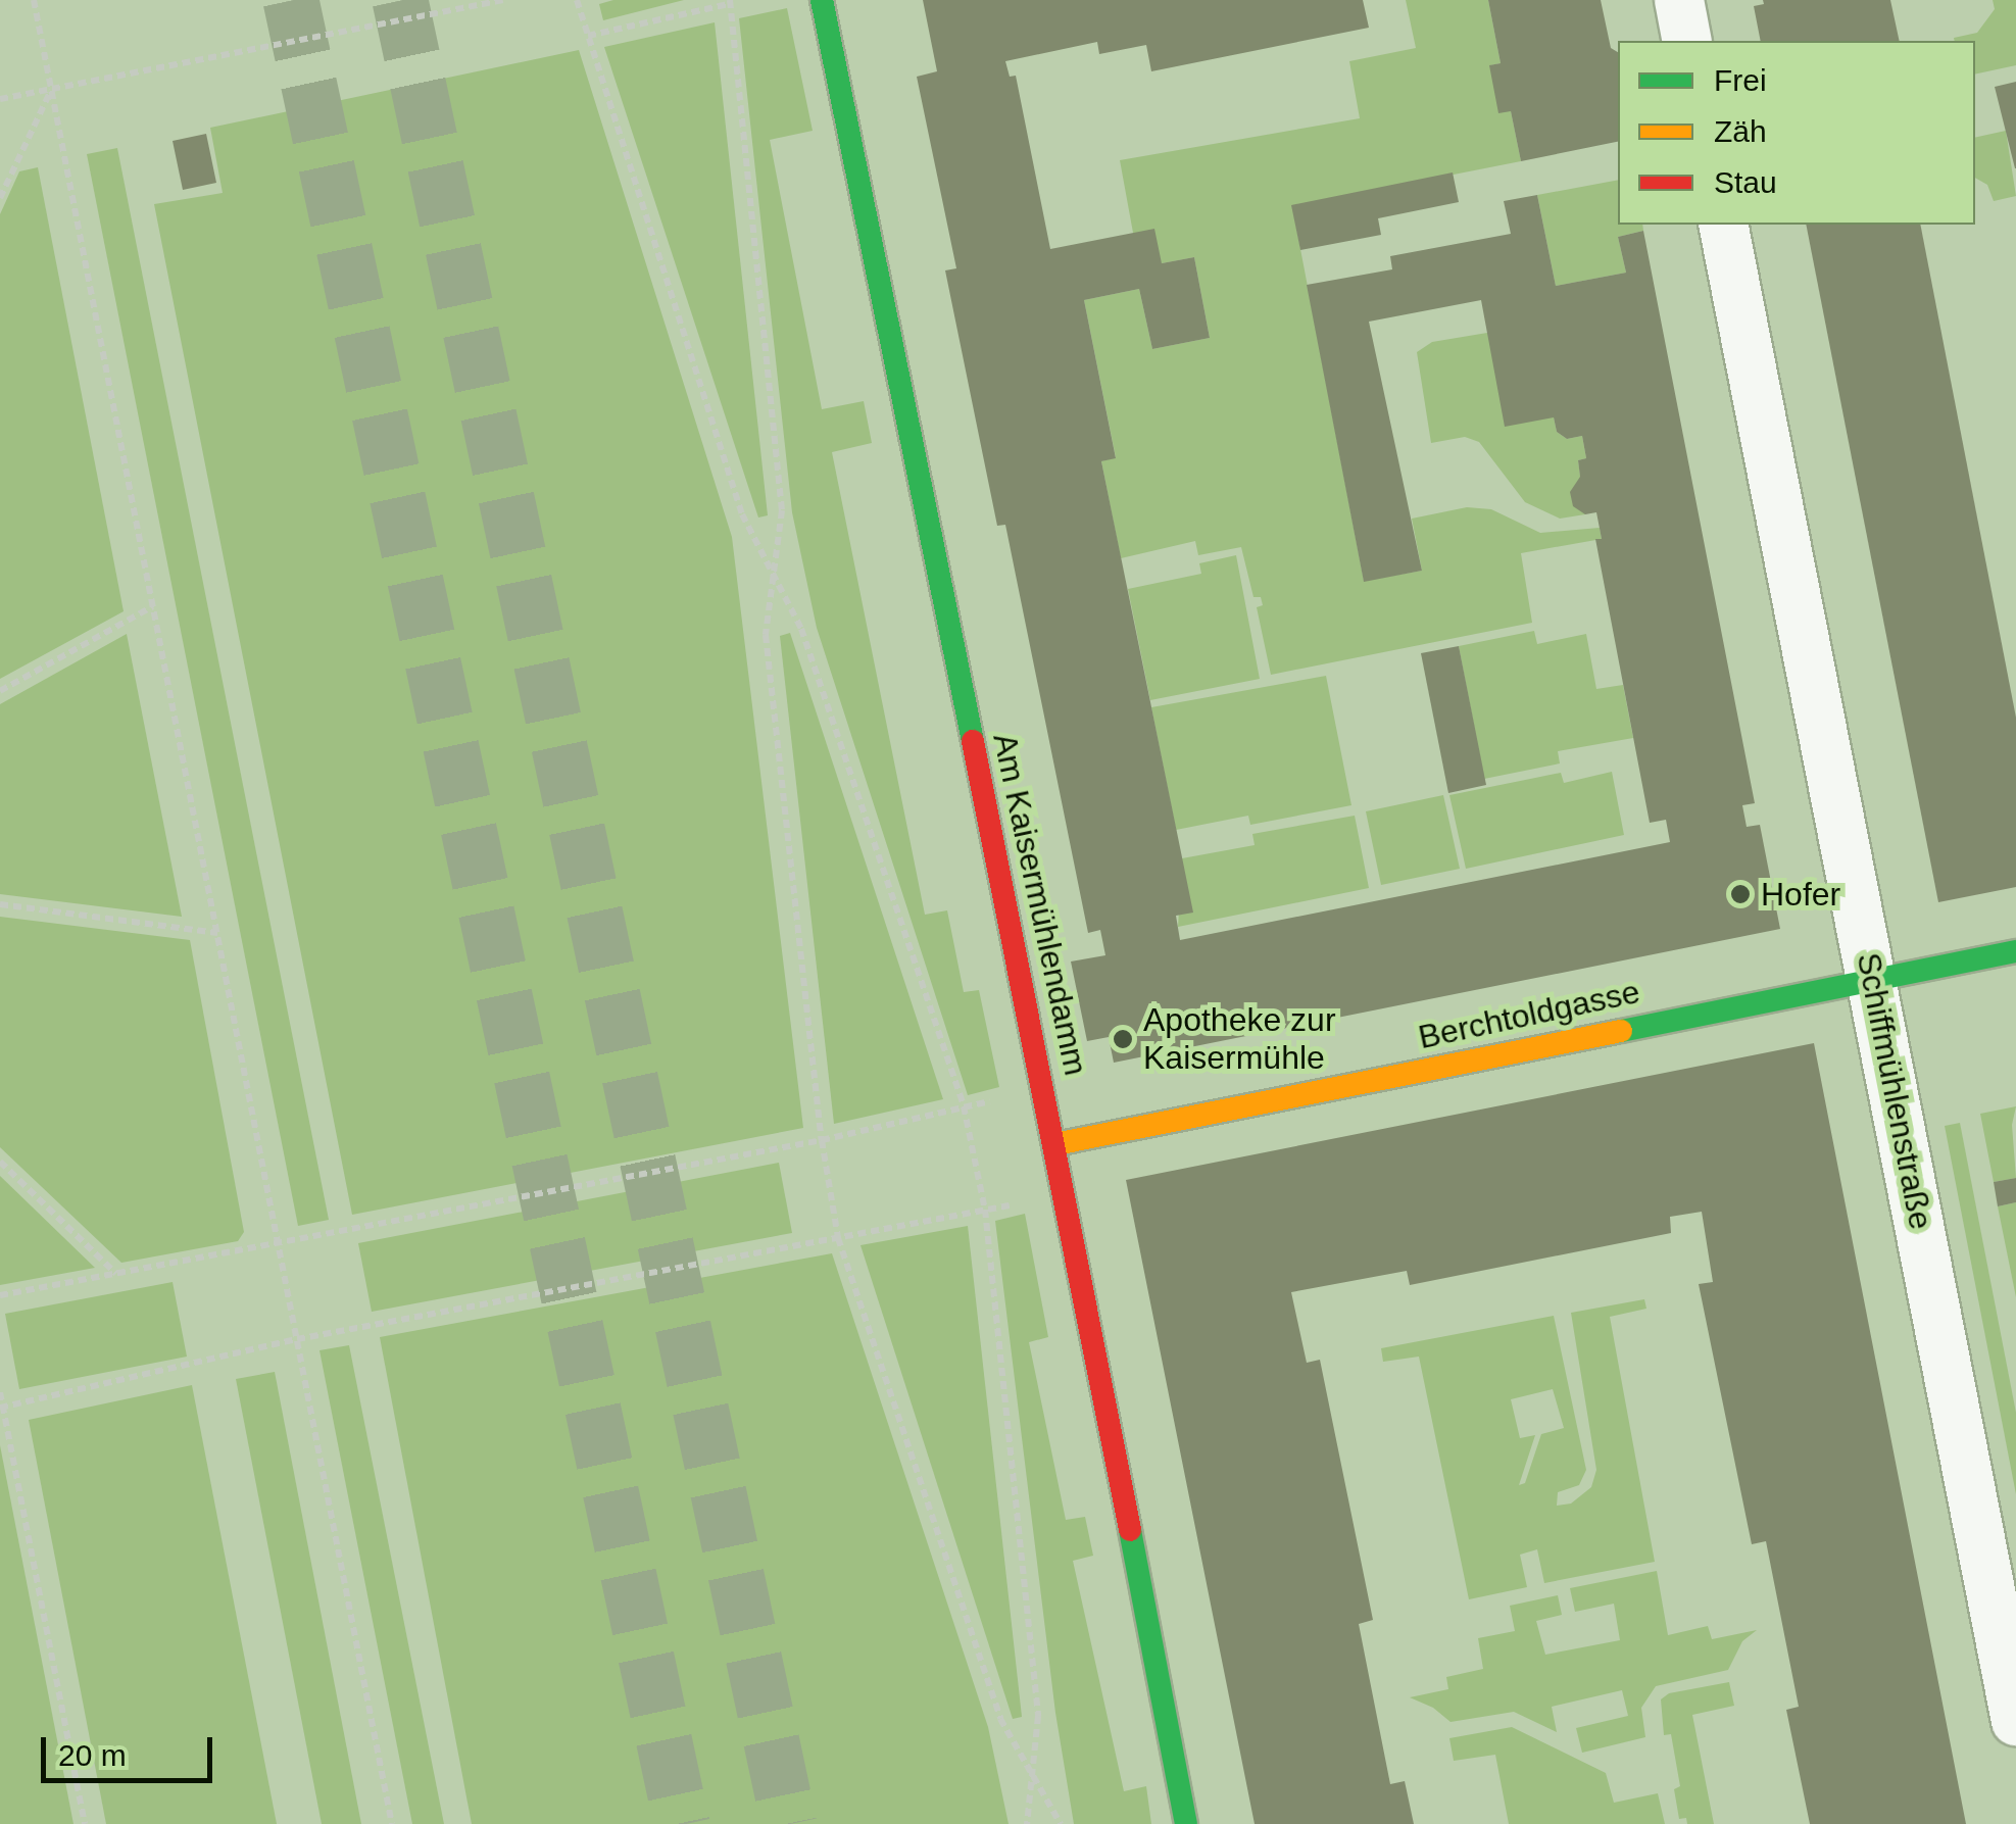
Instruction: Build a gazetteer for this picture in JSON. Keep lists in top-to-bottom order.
{
  "streets": {
    "street": ["Am Kaisermühlendamm", "Berchtoldgasse", "Schiffmühlenstraße"]
  },
  "crossings": [
    ["Am Kaisermühlendamm", "Berchtoldgasse"],
    ["Berchtoldgasse", "Schiffmühlenstraße"]
  ],
  "places": ["Hofer", "Apotheke zur Kaisermühle"],
  "legend": ["Frei", "Zäh", "Stau"],
  "scale_bar": "20 m"
}
